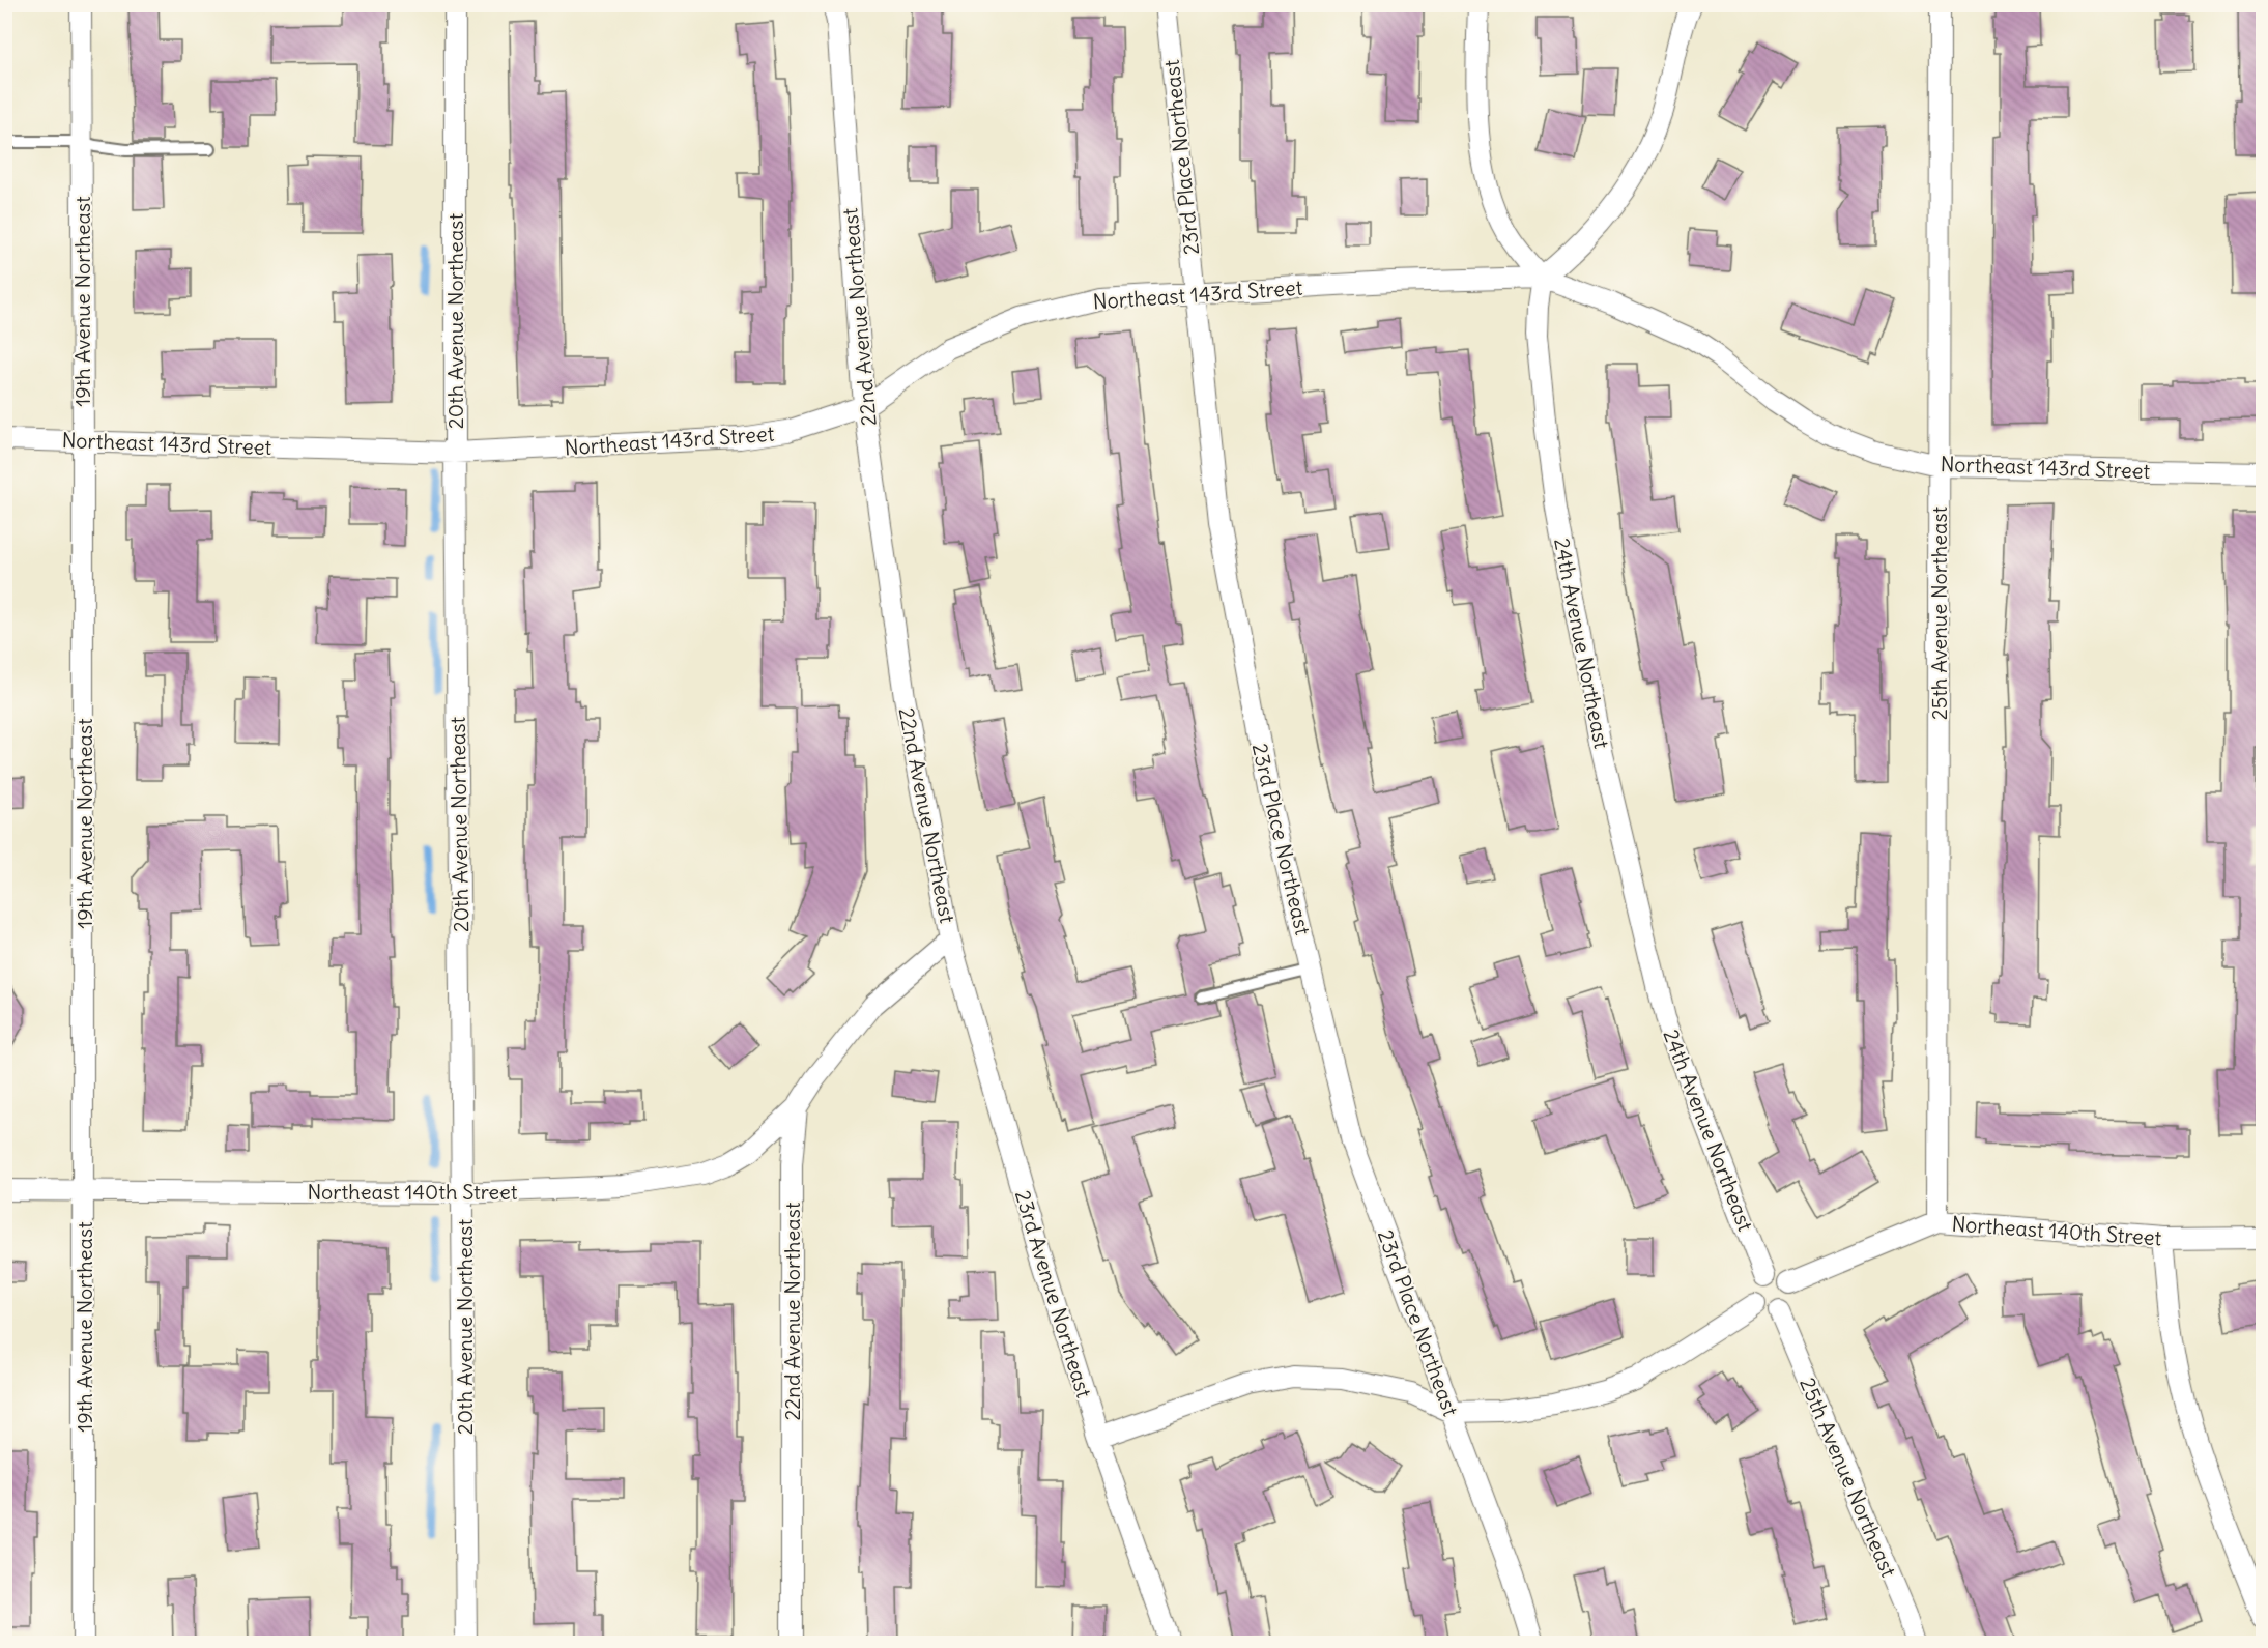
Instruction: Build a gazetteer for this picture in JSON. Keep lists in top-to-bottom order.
{
  "streets": {
    "street": [
      "23rd Place Northeast",
      "Northeast 143rd Street",
      "19th Avenue Northeast",
      "22nd Avenue Northeast",
      "20th Avenue Northeast",
      "25th Avenue Northeast",
      "24th Avenue Northeast",
      "Northeast 140th Street",
      "23rd Avenue Northeast"
    ]
  },
  "crossings": [
    ["23rd Place Northeast", "Northeast 143rd Street"],
    ["Northeast 143rd Street", "19th Avenue Northeast"],
    ["Northeast 143rd Street", "22nd Avenue Northeast"],
    ["Northeast 143rd Street", "20th Avenue Northeast"],
    ["Northeast 143rd Street", "25th Avenue Northeast"],
    ["Northeast 143rd Street", "24th Avenue Northeast"],
    ["19th Avenue Northeast", "Northeast 140th Street"],
    ["22nd Avenue Northeast", "Northeast 140th Street"],
    ["22nd Avenue Northeast", "23rd Avenue Northeast"],
    ["20th Avenue Northeast", "Northeast 140th Street"],
    ["25th Avenue Northeast", "24th Avenue Northeast"],
    ["25th Avenue Northeast", "Northeast 140th Street"],
    ["24th Avenue Northeast", "Northeast 140th Street"]
  ]
}
